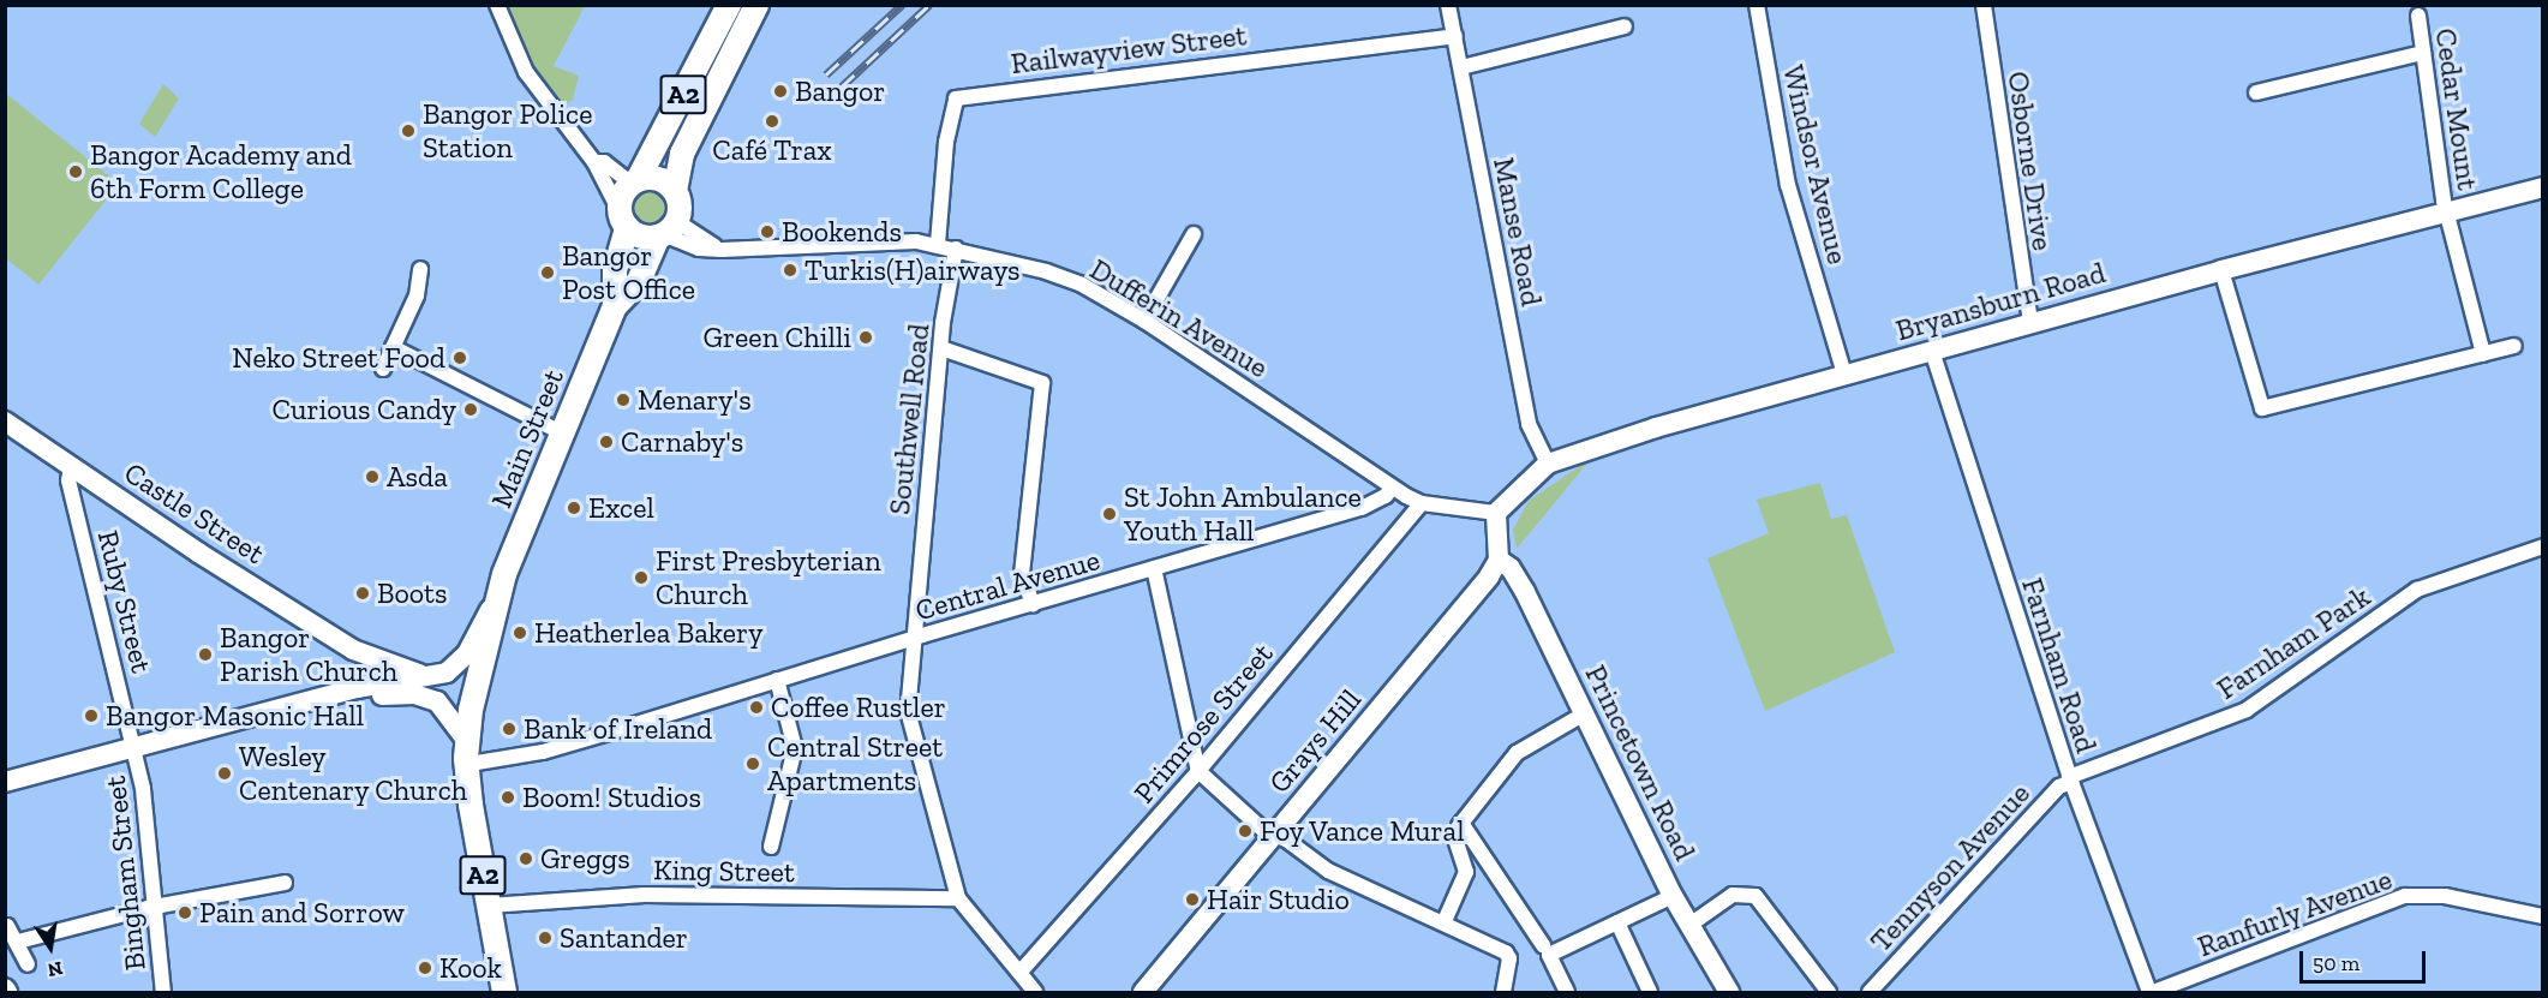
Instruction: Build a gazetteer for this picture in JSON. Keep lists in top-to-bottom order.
{
  "streets": {
    "main road": [
      "A2",
      "Bryansburn Road",
      "Main Street",
      "Castle Street",
      "Grays Hill",
      "Princetown Road"
    ],
    "street": [
      "Railwayview Street",
      "Cedar Mount",
      "Osborne Drive",
      "Windsor Avenue",
      "Manse Road",
      "Dufferin Avenue",
      "Southwell Road",
      "Central Avenue",
      "Ruby Street",
      "Farnham Park",
      "Farnham Road",
      "Primrose Street",
      "Tennyson Avenue",
      "King Street",
      "Bingham Street",
      "Ranfurly Avenue"
    ]
  },
  "crossings": [
    ["Railwayview Street", "Manse Road"],
    ["Railwayview Street", "Dufferin Avenue"],
    ["A2", "Dufferin Avenue"],
    ["A2", "Main Street"],
    ["Cedar Mount", "Bryansburn Road"],
    ["Osborne Drive", "Bryansburn Road"],
    ["Windsor Avenue", "Bryansburn Road"],
    ["Manse Road", "Bryansburn Road"],
    ["Bryansburn Road", "Dufferin Avenue"],
    ["Bryansburn Road", "Farnham Road"],
    ["Dufferin Avenue", "Southwell Road"],
    ["Dufferin Avenue", "Main Street"],
    ["Dufferin Avenue", "Central Avenue"],
    ["Dufferin Avenue", "Primrose Street"],
    ["Southwell Road", "Central Avenue"],
    ["Southwell Road", "Primrose Street"],
    ["Southwell Road", "King Street"],
    ["Main Street", "Castle Street"],
    ["Main Street", "Central Avenue"],
    ["Main Street", "King Street"],
    ["Castle Street", "Ruby Street"],
    ["Ruby Street", "Bingham Street"],
    ["Farnham Park", "Farnham Road"],
    ["Farnham Park", "Tennyson Avenue"],
    ["Farnham Road", "Tennyson Avenue"],
    ["Farnham Road", "Ranfurly Avenue"],
    ["Grays Hill", "Princetown Road"]
  ],
  "places": [
    "Bangor",
    "Café Trax",
    "Bangor Police Station",
    "Bangor Academy and 6th Form College",
    "Bookends",
    "Turkis(H)airways",
    "Bangor Post Office",
    "Green Chilli",
    "Neko Street Food",
    "Menary's",
    "Curious Candy",
    "Carnaby's",
    "Asda",
    "Excel",
    "St John Ambulance Youth Hall",
    "First Presbyterian Church",
    "Boots",
    "Heatherlea Bakery",
    "Bangor Parish Church",
    "Coffee Rustler",
    "Bangor Masonic Hall",
    "Bank of Ireland",
    "Central Street Apartments",
    "Wesley Centenary Church",
    "Boom! Studios",
    "Foy Vance Mural",
    "Greggs",
    "Hair Studio",
    "Pain and Sorrow",
    "Santander",
    "Kook"
  ],
  "scale_bar": "50 m",
  "north": "bottom"
}
